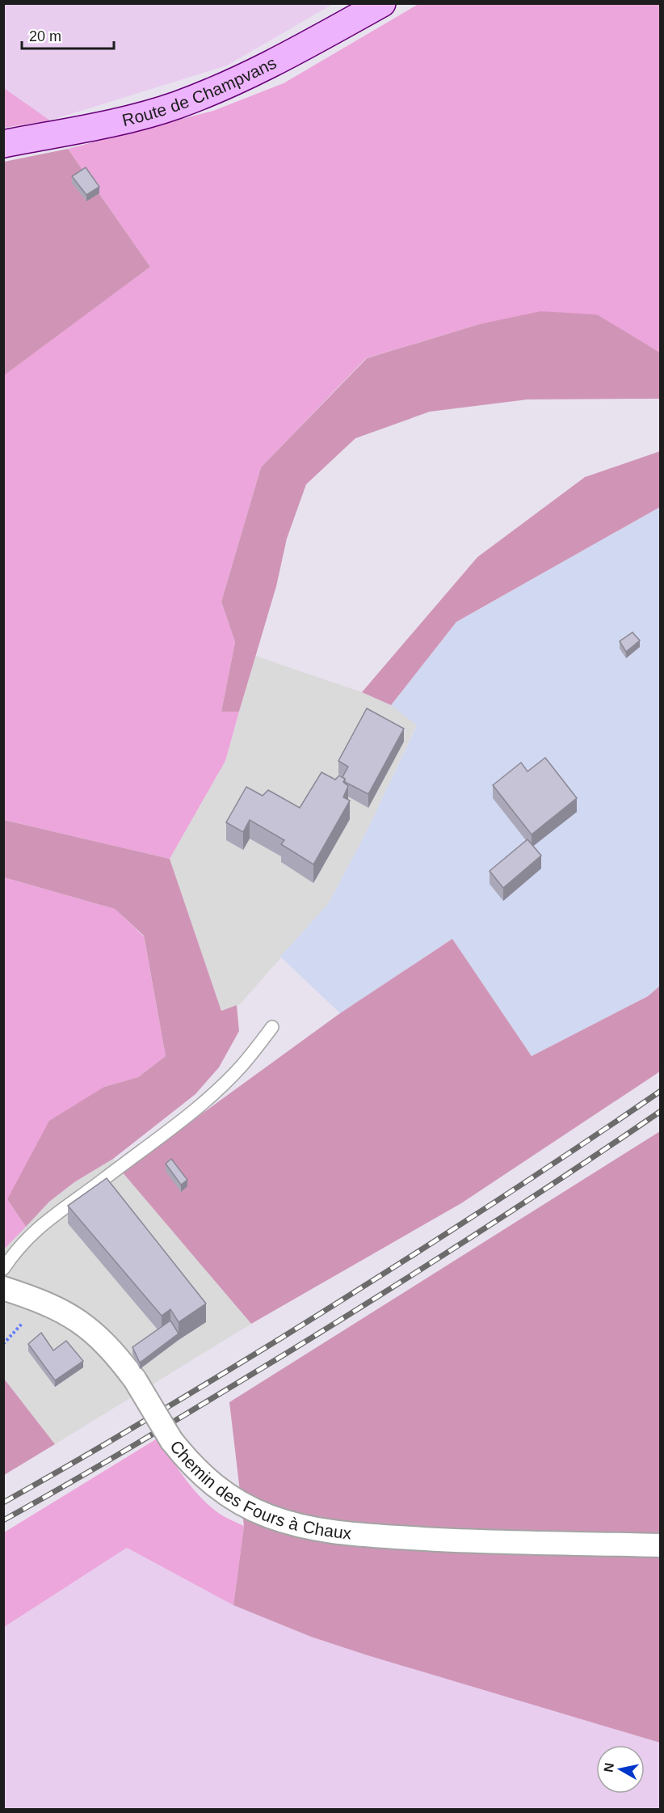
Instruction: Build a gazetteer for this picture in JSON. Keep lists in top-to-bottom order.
{
  "streets": {
    "main road": ["Route de Champvans"],
    "street": ["Chemin des Fours à Chaux"]
  },
  "scale_bar": "20 m",
  "north": "left"
}
